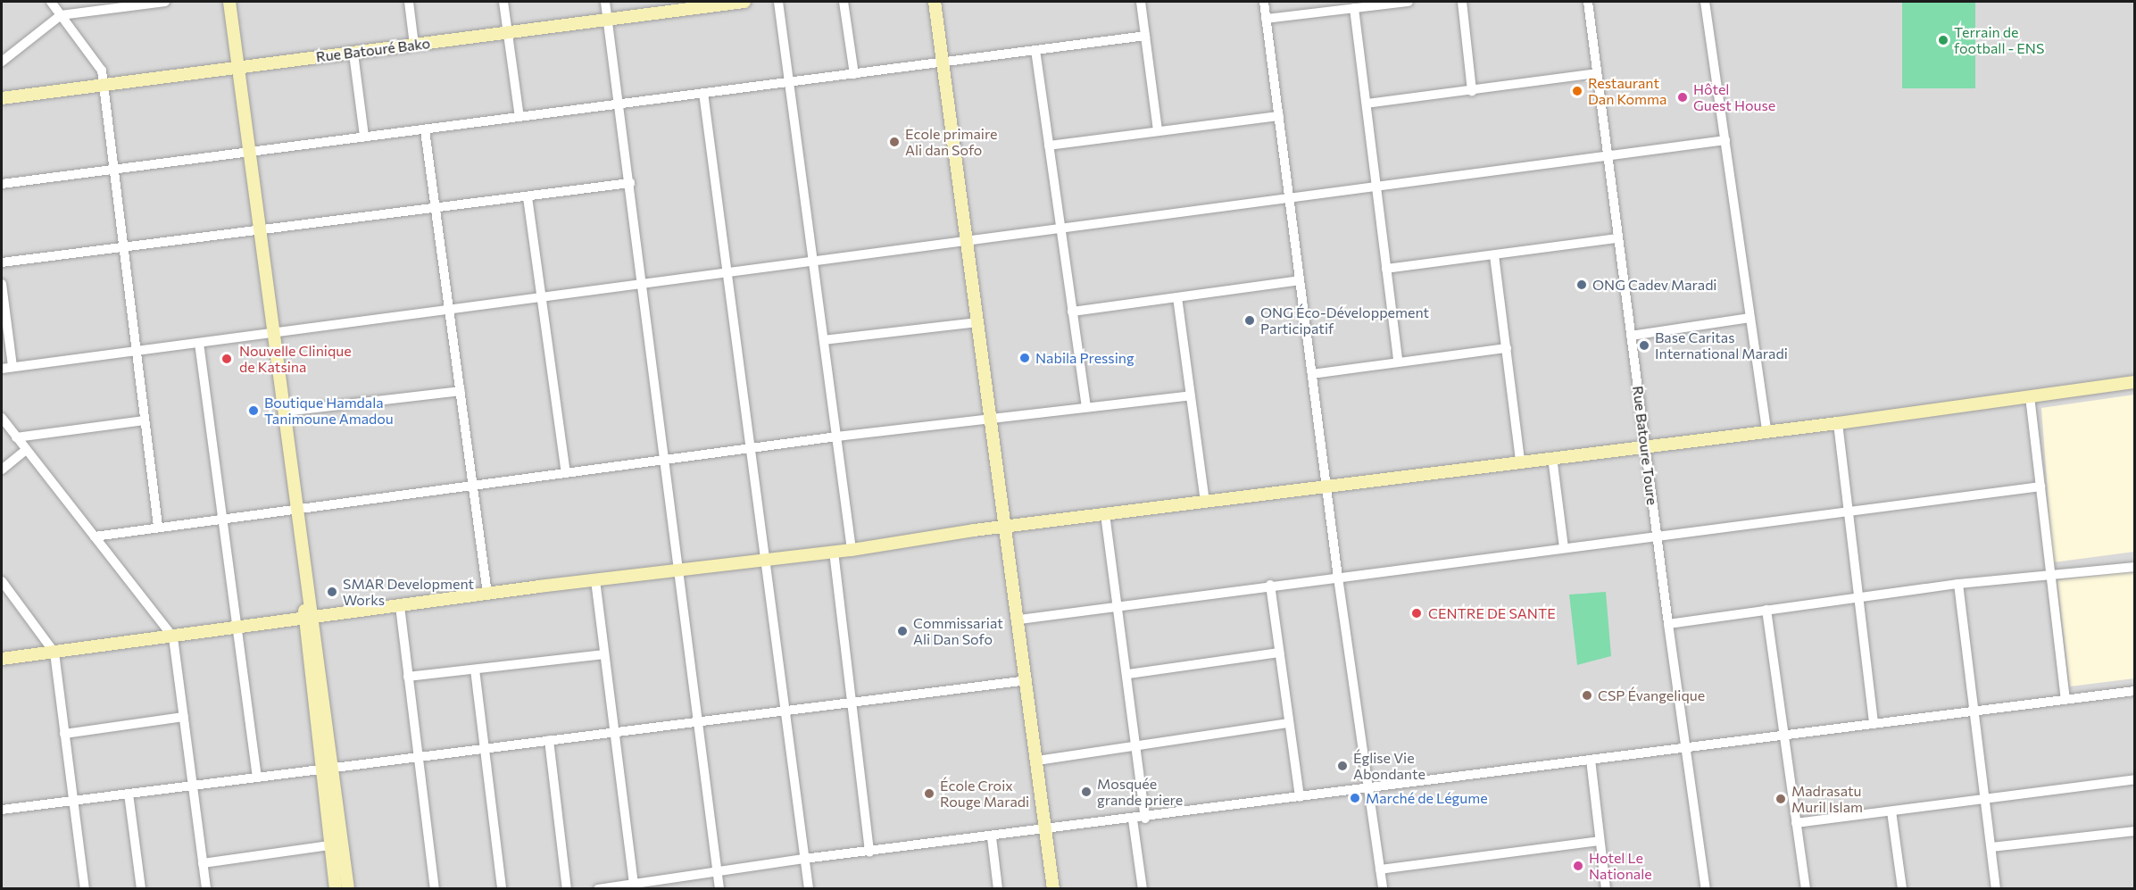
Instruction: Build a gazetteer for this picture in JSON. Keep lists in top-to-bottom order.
{
  "streets": {
    "street": ["Rue Batouré Bako", "Rue Batoure Toure"]
  },
  "places": [
    "Terrain de football - ENS",
    "Restaurant Dan Komma",
    "Hôtel Guest House",
    "Ecole primaire Ali dan Sofo",
    "ONG Cadev Maradi",
    "ONG Éco-Développement Participatif",
    "Base Caritas International Maradi",
    "Nabila Pressing",
    "Nouvelle Clinique de Katsina",
    "Boutique Hamdala Tanimoune Amadou",
    "SMAR Development Works",
    "CENTRE DE SANTE",
    "Commissariat Ali Dan Sofo",
    "CSP Évangelique",
    "Église Vie Abondante",
    "Mosquée grande priere",
    "École Croix Rouge Maradi",
    "Marché de Légume",
    "Madrasatu Muril Islam",
    "Hotel Le Nationale"
  ]
}
